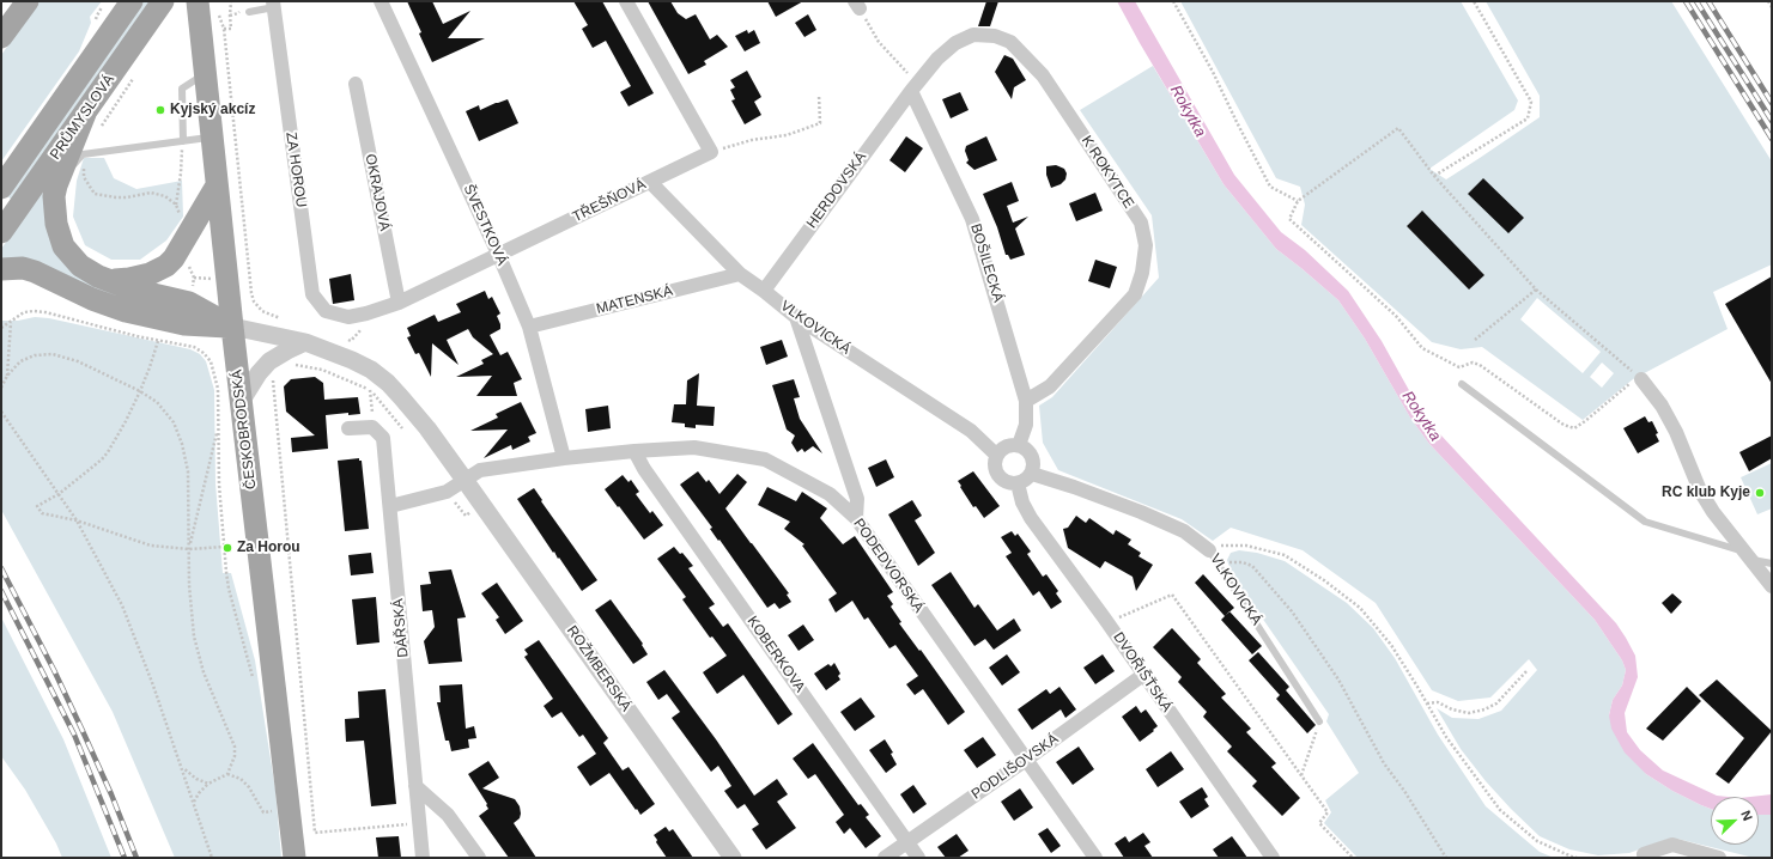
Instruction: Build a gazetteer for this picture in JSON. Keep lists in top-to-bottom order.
{
  "streets": {
    "main road": ["PRŮMYSLOVÁ", "ČESKOBRODSKÁ"],
    "street": [
      "ZA HOROU",
      "K ROKYTCE",
      "HERDOVSKÁ",
      "OKRAJOVÁ",
      "TŘEŠŇOVÁ",
      "ŠVESTKOVÁ",
      "BOŠILECKÁ",
      "MATENSKÁ",
      "VLKOVICKÁ",
      "PODEDVORSKÁ",
      "DÁŘSKÁ",
      "KOBERKOVA",
      "ROŽMBERSKÁ",
      "DVOŘIŠŤSKÁ",
      "PODLIŠOVSKÁ"
    ]
  },
  "crossings": [
    ["ZA HOROU", "TŘEŠŇOVÁ"],
    ["K ROKYTCE", "HERDOVSKÁ"],
    ["K ROKYTCE", "BOŠILECKÁ"],
    ["HERDOVSKÁ", "BOŠILECKÁ"],
    ["HERDOVSKÁ", "VLKOVICKÁ"],
    ["OKRAJOVÁ", "TŘEŠŇOVÁ"],
    ["TŘEŠŇOVÁ", "ŠVESTKOVÁ"],
    ["TŘEŠŇOVÁ", "VLKOVICKÁ"],
    ["ŠVESTKOVÁ", "MATENSKÁ"],
    ["ŠVESTKOVÁ", "PODEDVORSKÁ"],
    ["BOŠILECKÁ", "VLKOVICKÁ"],
    ["BOŠILECKÁ", "DVOŘIŠŤSKÁ"],
    ["MATENSKÁ", "VLKOVICKÁ"],
    ["VLKOVICKÁ", "DVOŘIŠŤSKÁ"],
    ["ČESKOBRODSKÁ", "ROŽMBERSKÁ"],
    ["PODEDVORSKÁ", "KOBERKOVA"],
    ["PODEDVORSKÁ", "ROŽMBERSKÁ"],
    ["PODEDVORSKÁ", "PODLIŠOVSKÁ"],
    ["KOBERKOVA", "PODLIŠOVSKÁ"],
    ["DVOŘIŠŤSKÁ", "PODLIŠOVSKÁ"]
  ],
  "water": ["Rokytka"],
  "places": ["Kyjský akcíz", "RC klub Kyje", "Za Horou"],
  "north": "top right"
}
